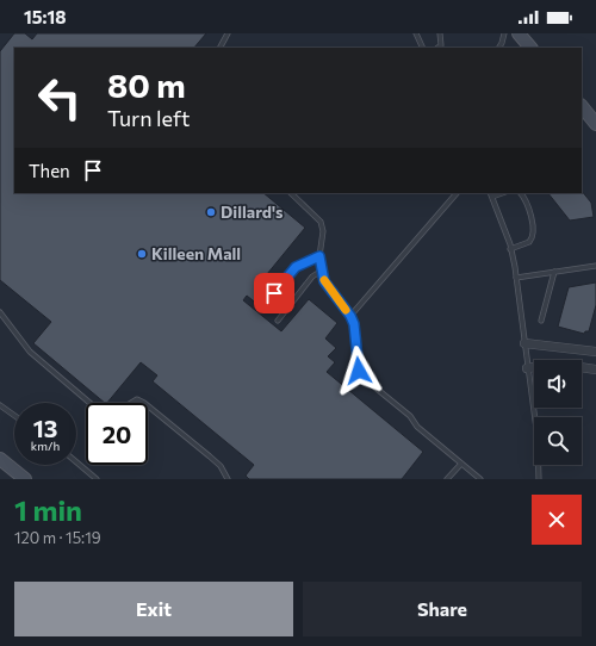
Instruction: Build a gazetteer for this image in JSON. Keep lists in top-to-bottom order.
{
  "places": ["Dillard's", "Killeen Mall"],
  "page": {
    "status": "15:18",
    "turn": ["80 m", "Turn left"],
    "then": "Then",
    "speed": "13 km/h",
    "limit": "20",
    "heading": ["1 min", "120 m · 15:19"],
    "buttons": ["Exit", "Share"]
  }
}
